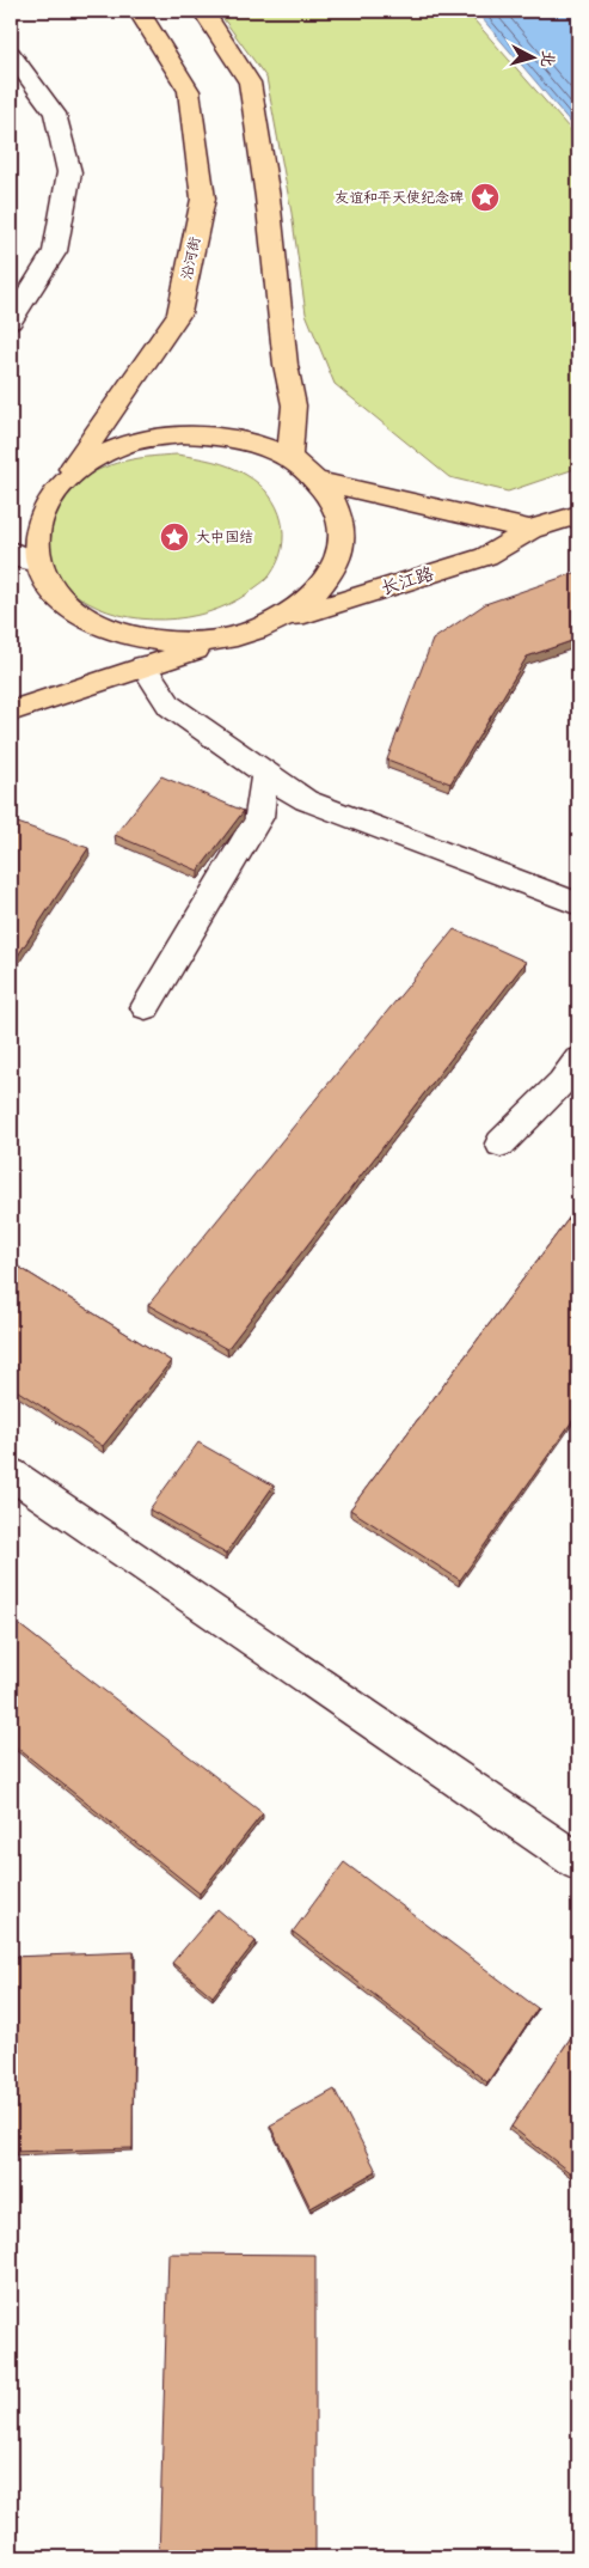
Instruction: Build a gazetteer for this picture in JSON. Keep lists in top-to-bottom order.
{
  "streets": {
    "main road": ["沿河街", "长江路"]
  },
  "places": {
    "place": ["友谊和平天使纪念碑", "大中国结"]
  },
  "north": "right"
}
